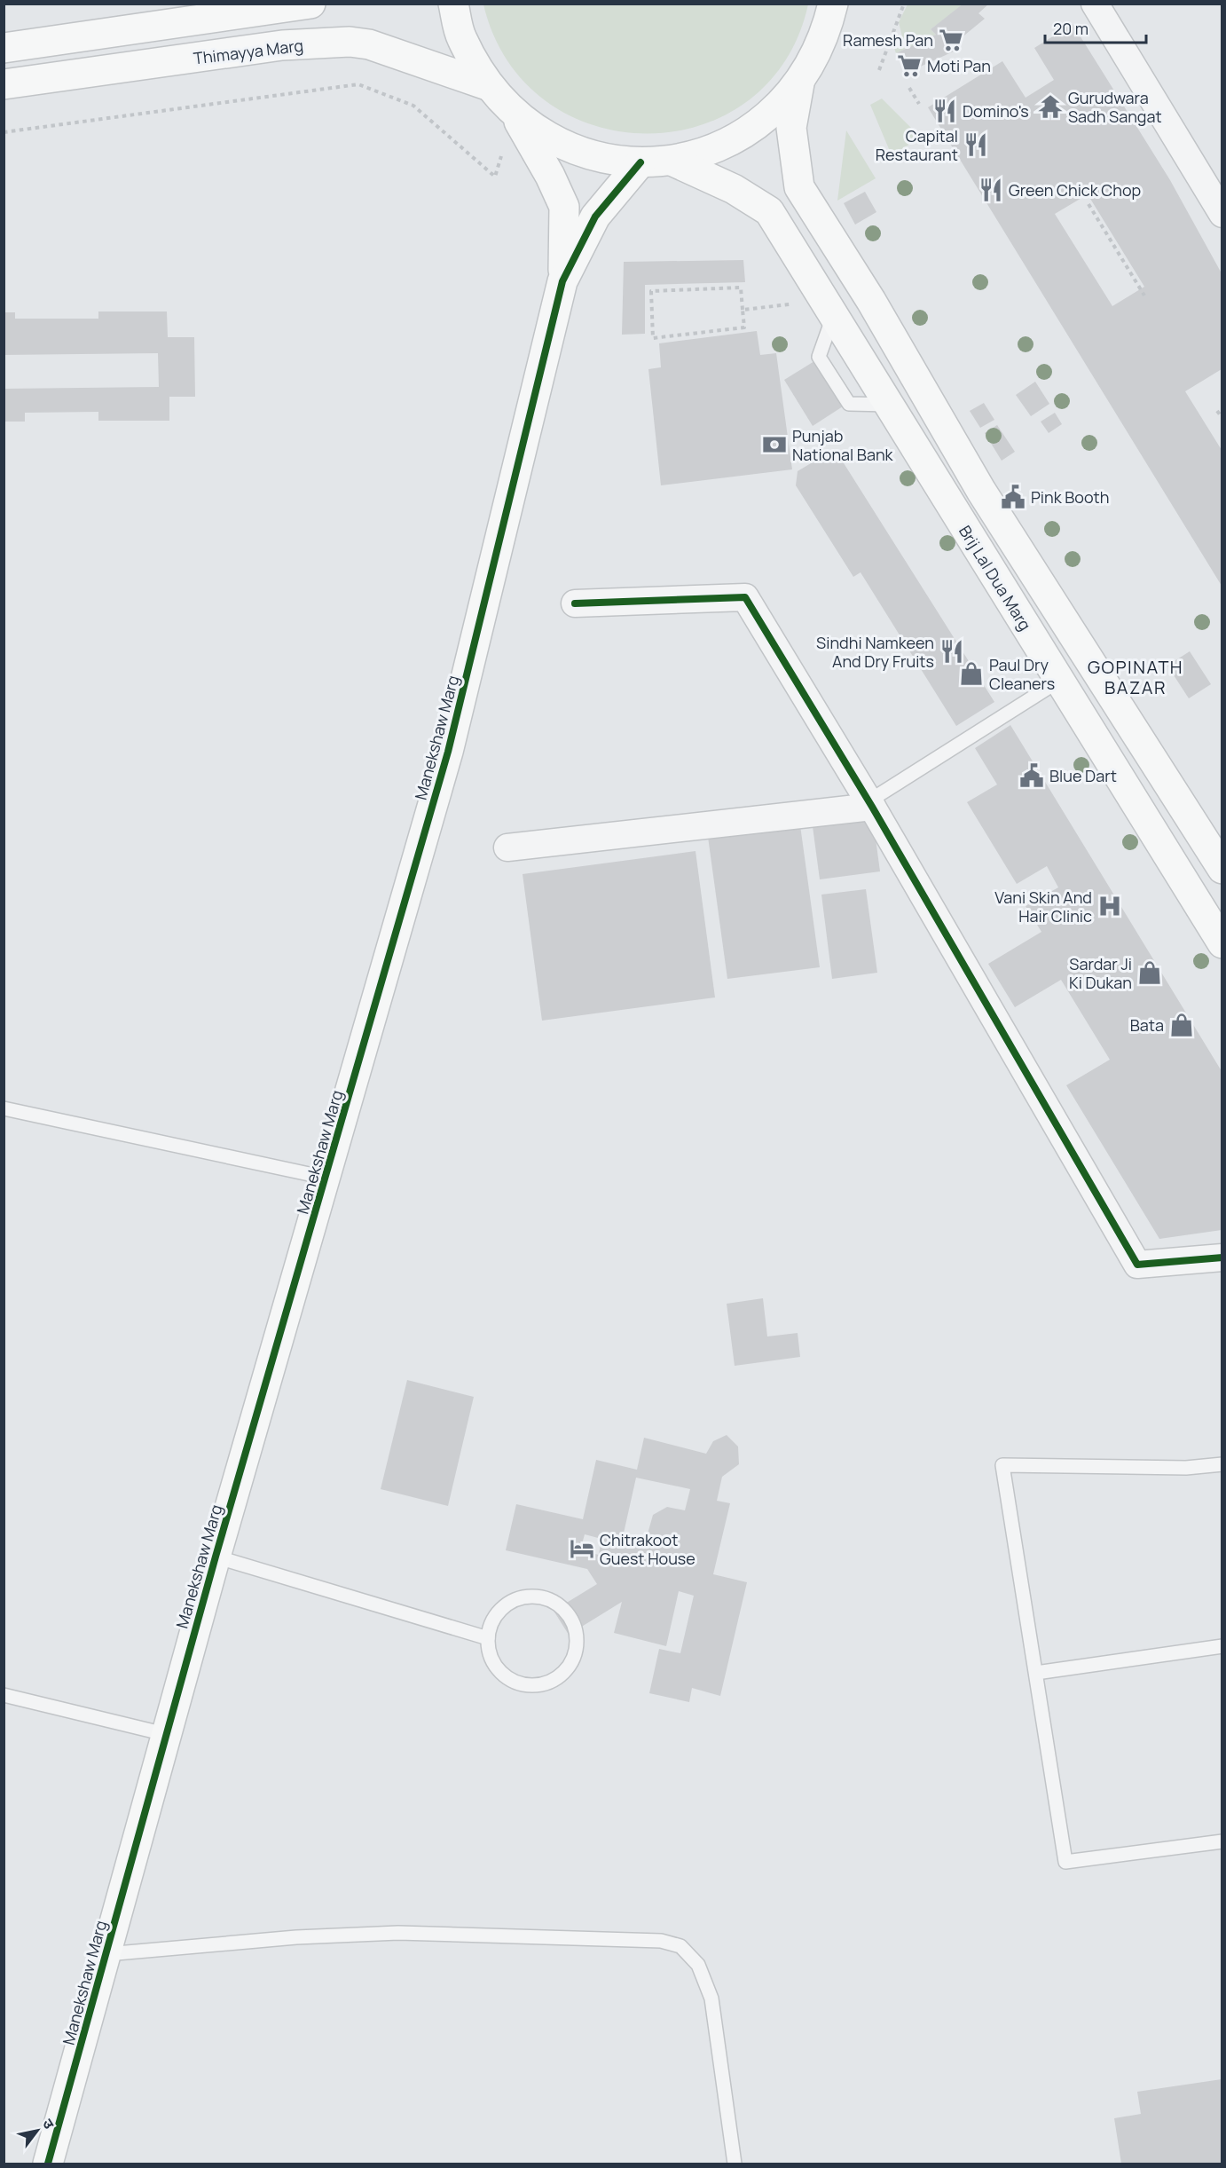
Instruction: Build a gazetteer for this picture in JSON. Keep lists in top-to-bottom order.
{
  "streets": {
    "street": ["Thimayya Marg", "Brij Lal Dua Marg", "Manekshaw Marg"]
  },
  "districts": ["GOPINATH BAZAR"],
  "places": {
    "supermarket": ["Ramesh Pan", "Moti Pan"],
    "temple": ["Gurudwara Sadh Sangat"],
    "restaurant": [
      "Domino's",
      "Capital Restaurant",
      "Green Chick Chop",
      "Sindhi Namkeen And Dry Fruits"
    ],
    "bank": ["Punjab National Bank"],
    "public building": ["Pink Booth", "Blue Dart"],
    "shop": ["Paul Dry Cleaners", "Sardar Ji Ki Dukan", "Bata"],
    "hospital": ["Vani Skin And Hair Clinic"],
    "hotel": ["Chitrakoot Guest House"]
  },
  "scale_bar": "20 m",
  "north": "top right"
}
